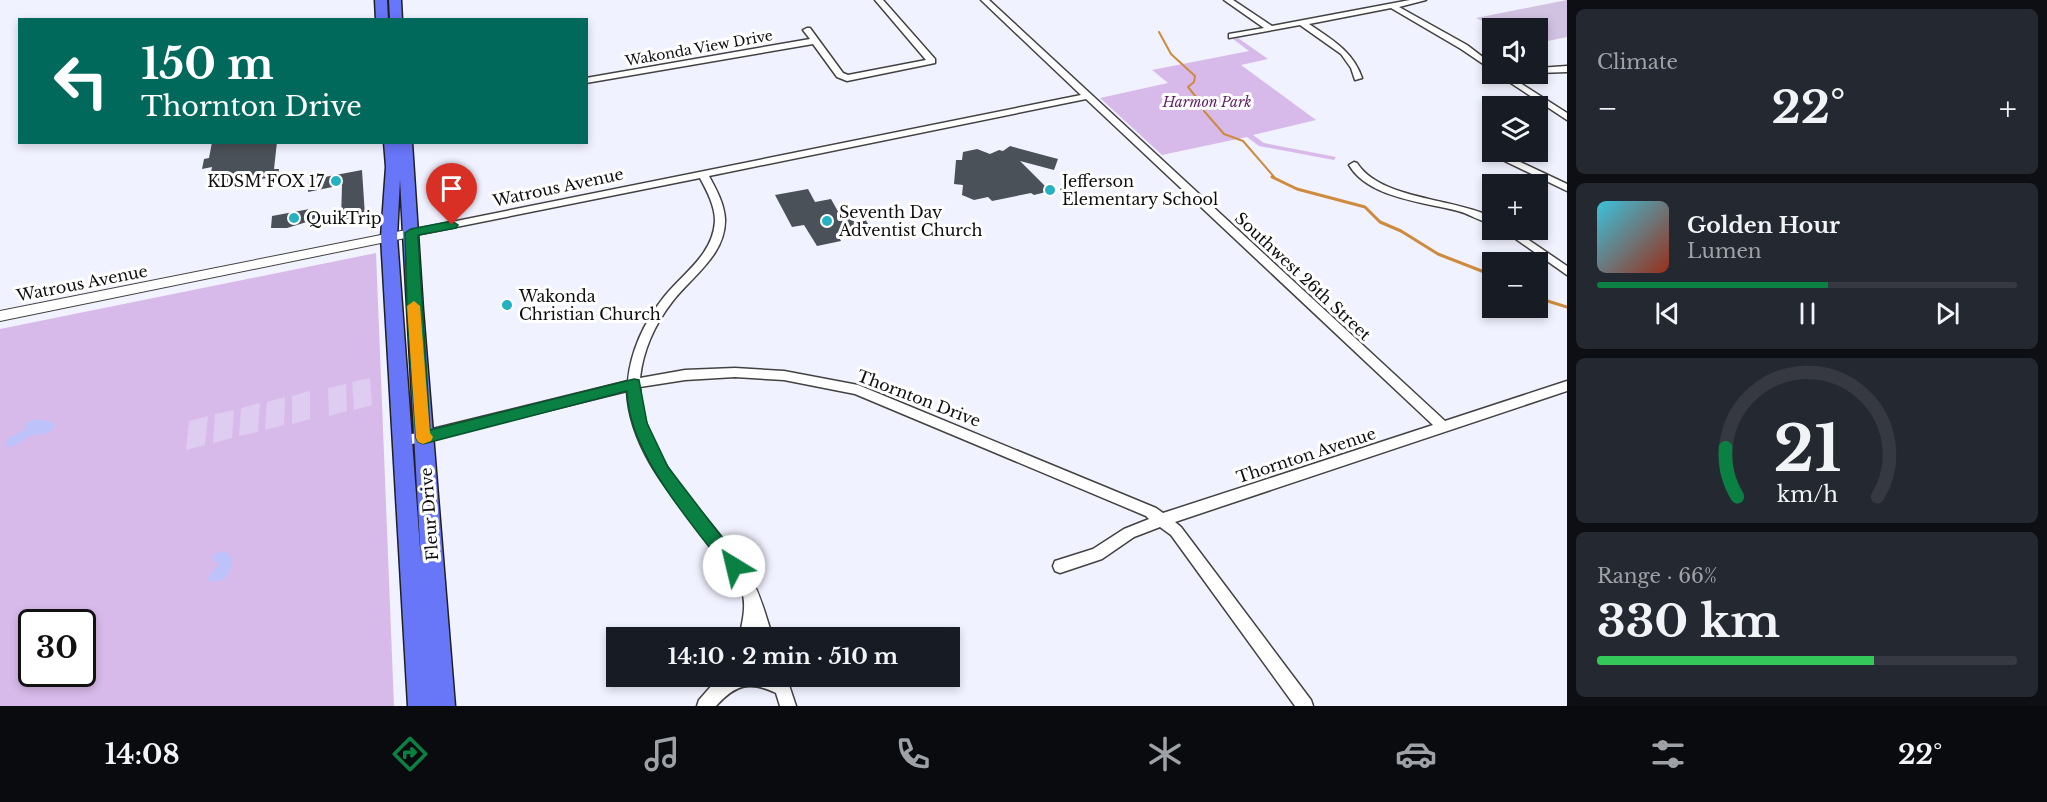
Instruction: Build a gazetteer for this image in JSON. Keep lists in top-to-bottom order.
{
  "streets": {
    "main road": ["Fleur Drive"],
    "street": [
      "Wakonda View Drive",
      "Watrous Avenue",
      "Southwest 26th Street",
      "Thornton Drive",
      "Thornton Avenue"
    ]
  },
  "crossings": [
    ["Watrous Avenue", "Southwest 26th Street"],
    ["Watrous Avenue", "Fleur Drive"],
    ["Southwest 26th Street", "Thornton Avenue"],
    ["Thornton Drive", "Thornton Avenue"],
    ["Thornton Drive", "Fleur Drive"]
  ],
  "parks": ["Harmon Park"],
  "places": [
    "KDSM FOX 17",
    "Jefferson Elementary School",
    "QuikTrip",
    "Seventh Day Adventist Church",
    "Wakonda Christian Church"
  ],
  "page": {
    "tile": [
      "Climate",
      ["Range · 66%", "330 km"]
    ],
    "map_buttons": ["+", "−"],
    "turn": ["150 m", "Thornton Drive"],
    "heat": ["−", "22°", "+"],
    "song": ["Golden Hour", "Lumen"],
    "limit": "30",
    "trip": "14:10 · 2 min · 510 m",
    "tabs": ["14:08", "22°"],
    "gauge": ["21", "km/h"]
  }
}
